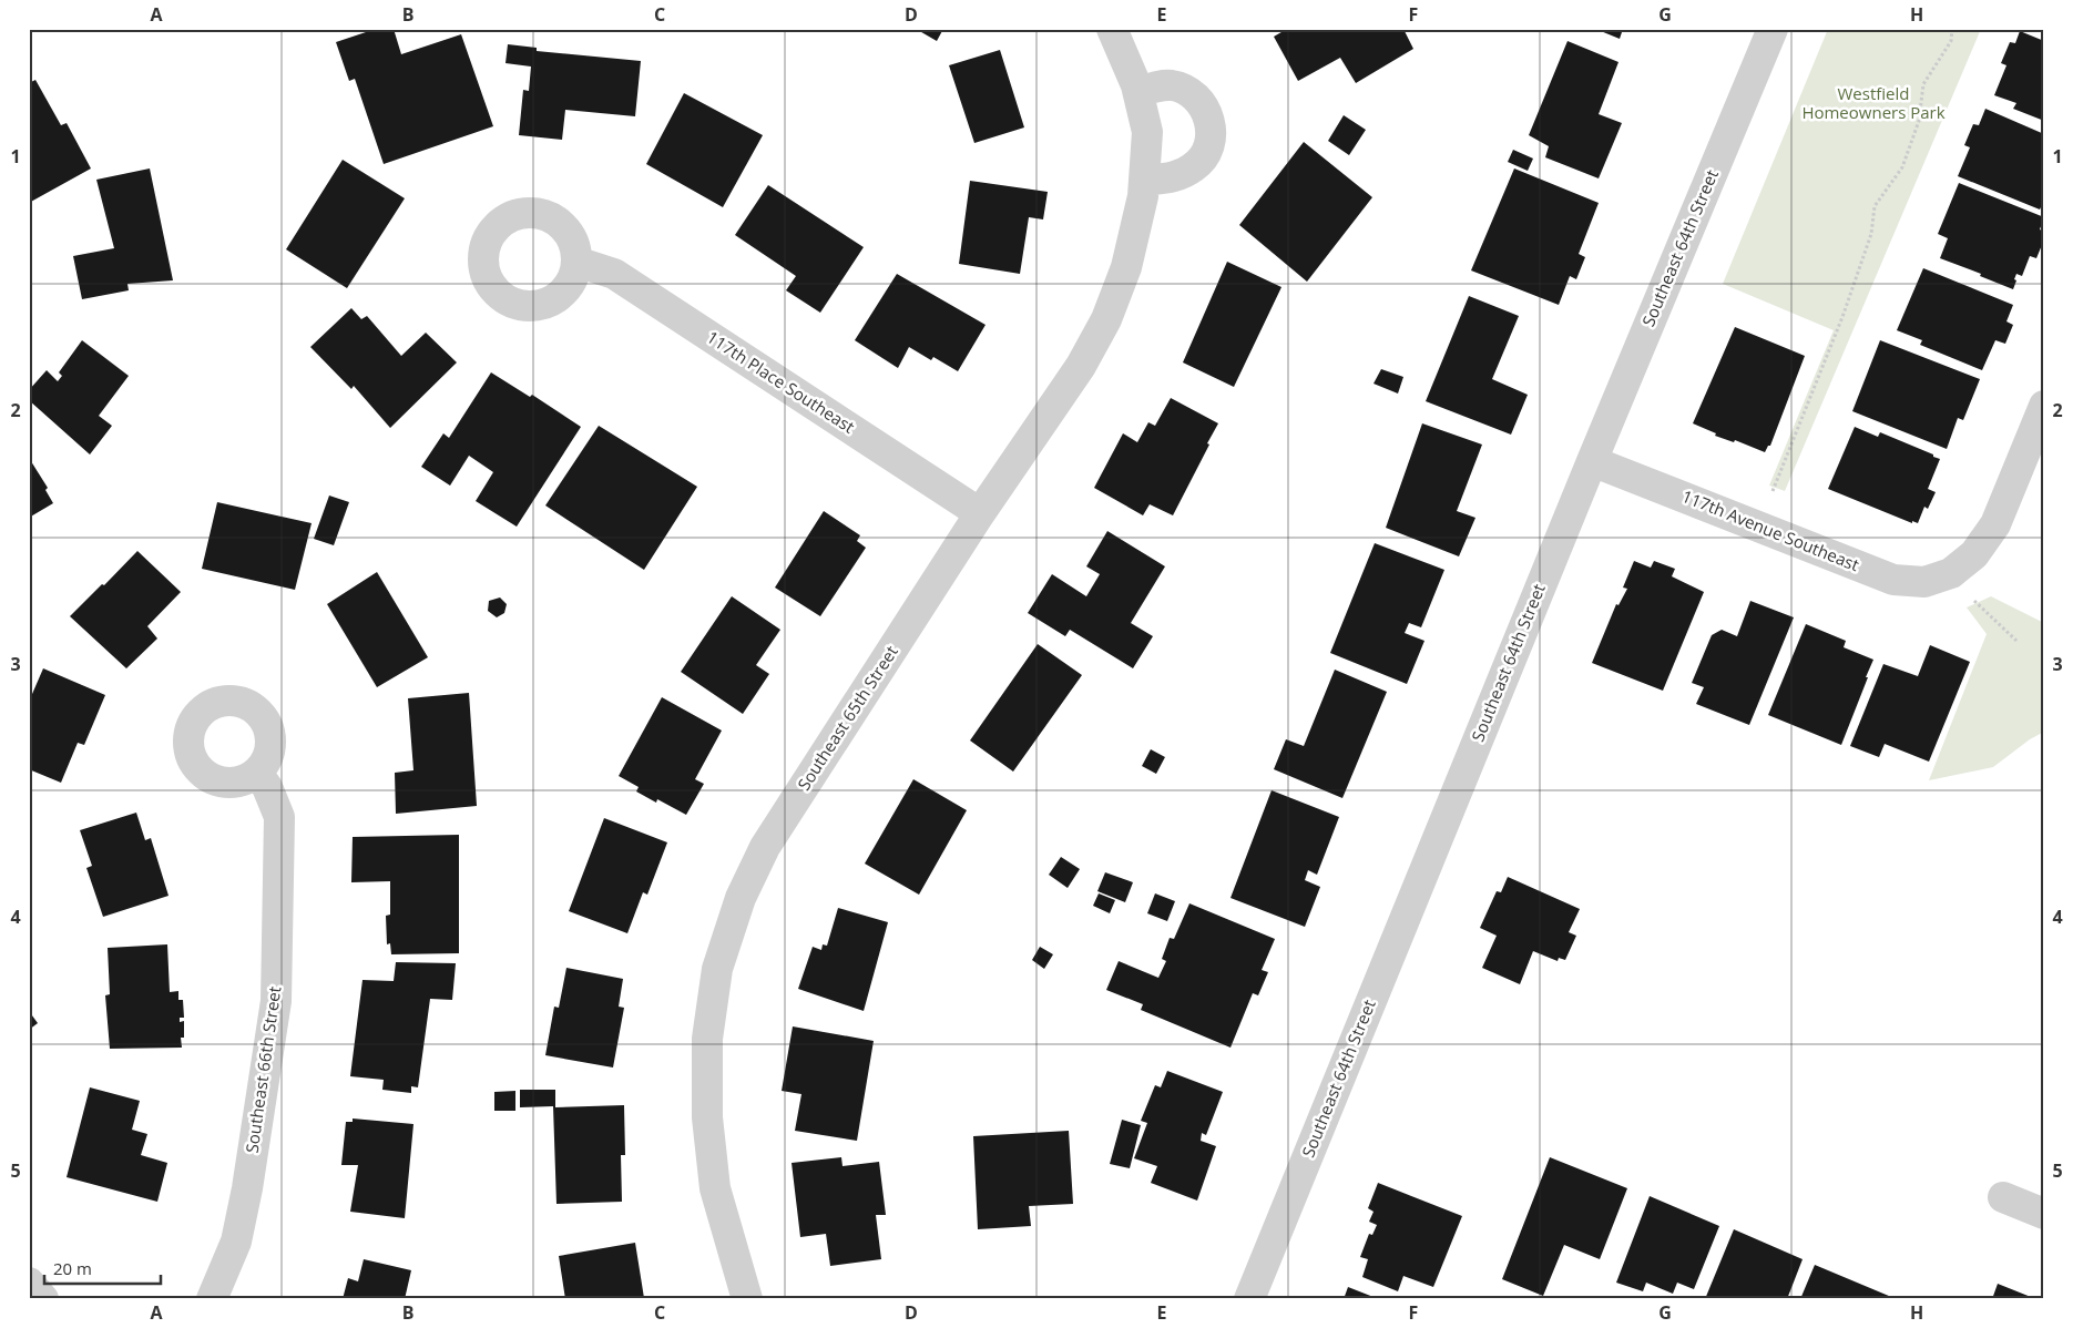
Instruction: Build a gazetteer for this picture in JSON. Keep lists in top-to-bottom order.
{
  "streets": {
    "street": [
      "Southeast 64th Street",
      "117th Place Southeast",
      "117th Avenue Southeast",
      "Southeast 65th Street",
      "Southeast 66th Street"
    ]
  },
  "crossings": [
    ["Southeast 64th Street", "117th Avenue Southeast"],
    ["117th Place Southeast", "Southeast 65th Street"]
  ],
  "parks": ["Westfield Homeowners Park"],
  "scale_bar": "20 m",
  "grid": {
    "columns": [
      "A",
      "B",
      "C",
      "D",
      "E",
      "F",
      "G",
      "H"
    ],
    "rows": [
      "1",
      "2",
      "3",
      "4",
      "5"
    ]
  }
}
